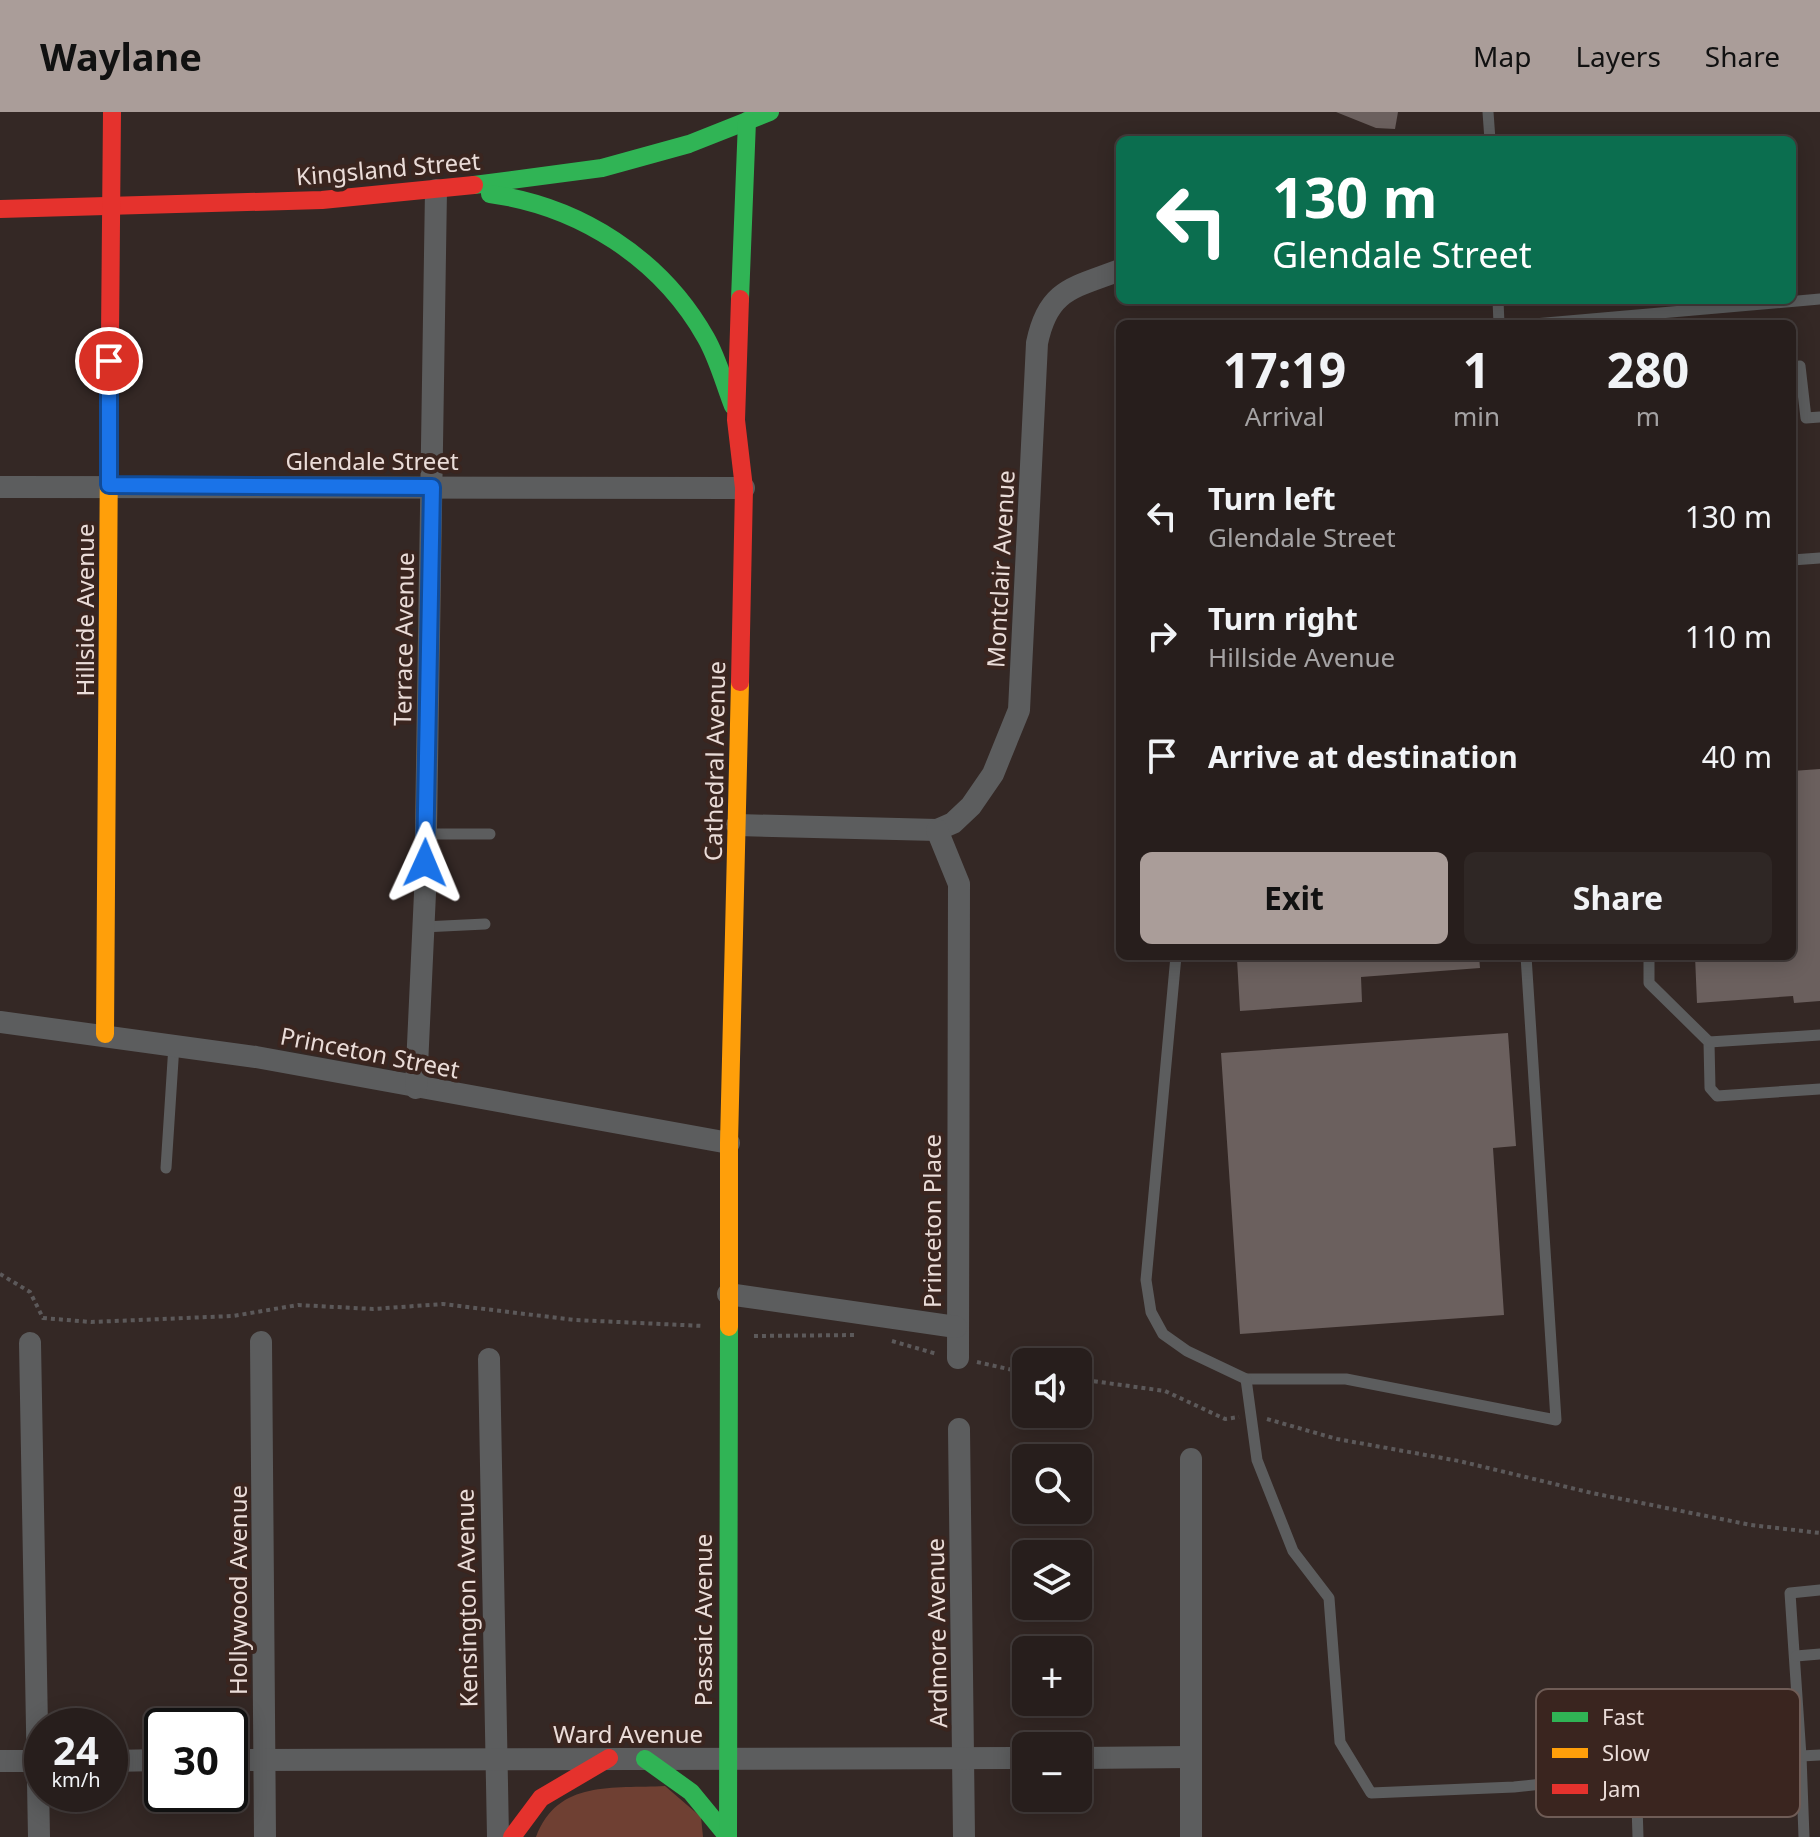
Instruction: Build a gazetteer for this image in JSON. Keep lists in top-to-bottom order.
{
  "streets": {
    "main road": [
      "Kingsland Street",
      "Hillside Avenue",
      "Cathedral Avenue",
      "Passaic Avenue"
    ],
    "street": [
      "Glendale Street",
      "Montclair Avenue",
      "Terrace Avenue",
      "Princeton Street",
      "Princeton Place",
      "Hollywood Avenue",
      "Kensington Avenue",
      "Ardmore Avenue",
      "Ward Avenue"
    ]
  },
  "crossings": [
    ["Kingsland Street", "Hillside Avenue"],
    ["Kingsland Street", "Terrace Avenue"],
    ["Kingsland Street", "Cathedral Avenue"],
    ["Glendale Street", "Hillside Avenue"],
    ["Glendale Street", "Terrace Avenue"],
    ["Glendale Street", "Cathedral Avenue"],
    ["Montclair Avenue", "Princeton Place"],
    ["Hillside Avenue", "Princeton Street"],
    ["Terrace Avenue", "Princeton Street"],
    ["Cathedral Avenue", "Princeton Street"],
    ["Cathedral Avenue", "Princeton Place"],
    ["Cathedral Avenue", "Passaic Avenue"],
    ["Hollywood Avenue", "Ward Avenue"],
    ["Kensington Avenue", "Ward Avenue"],
    ["Passaic Avenue", "Ward Avenue"],
    ["Ardmore Avenue", "Ward Avenue"]
  ],
  "legend": ["Fast", "Slow", "Jam"],
  "page": {
    "header": "Waylane",
    "nav": ["Map", "Layers", "Share"],
    "turn": ["130 m", "Glendale Street"],
    "eta": [
      "17:19",
      "Arrival",
      "1",
      "min",
      "280",
      "m"
    ],
    "list": [
      {
        "name": "Turn left",
        "note": "Glendale Street",
        "value": "130 m"
      },
      {
        "name": "Turn right",
        "note": "Hillside Avenue",
        "value": "110 m"
      },
      {
        "name": "Arrive at destination",
        "value": "40 m"
      }
    ],
    "buttons": ["Exit", "Share"],
    "map_buttons": ["+", "−"],
    "speed": "24 km/h",
    "limit": "30"
  }
}
